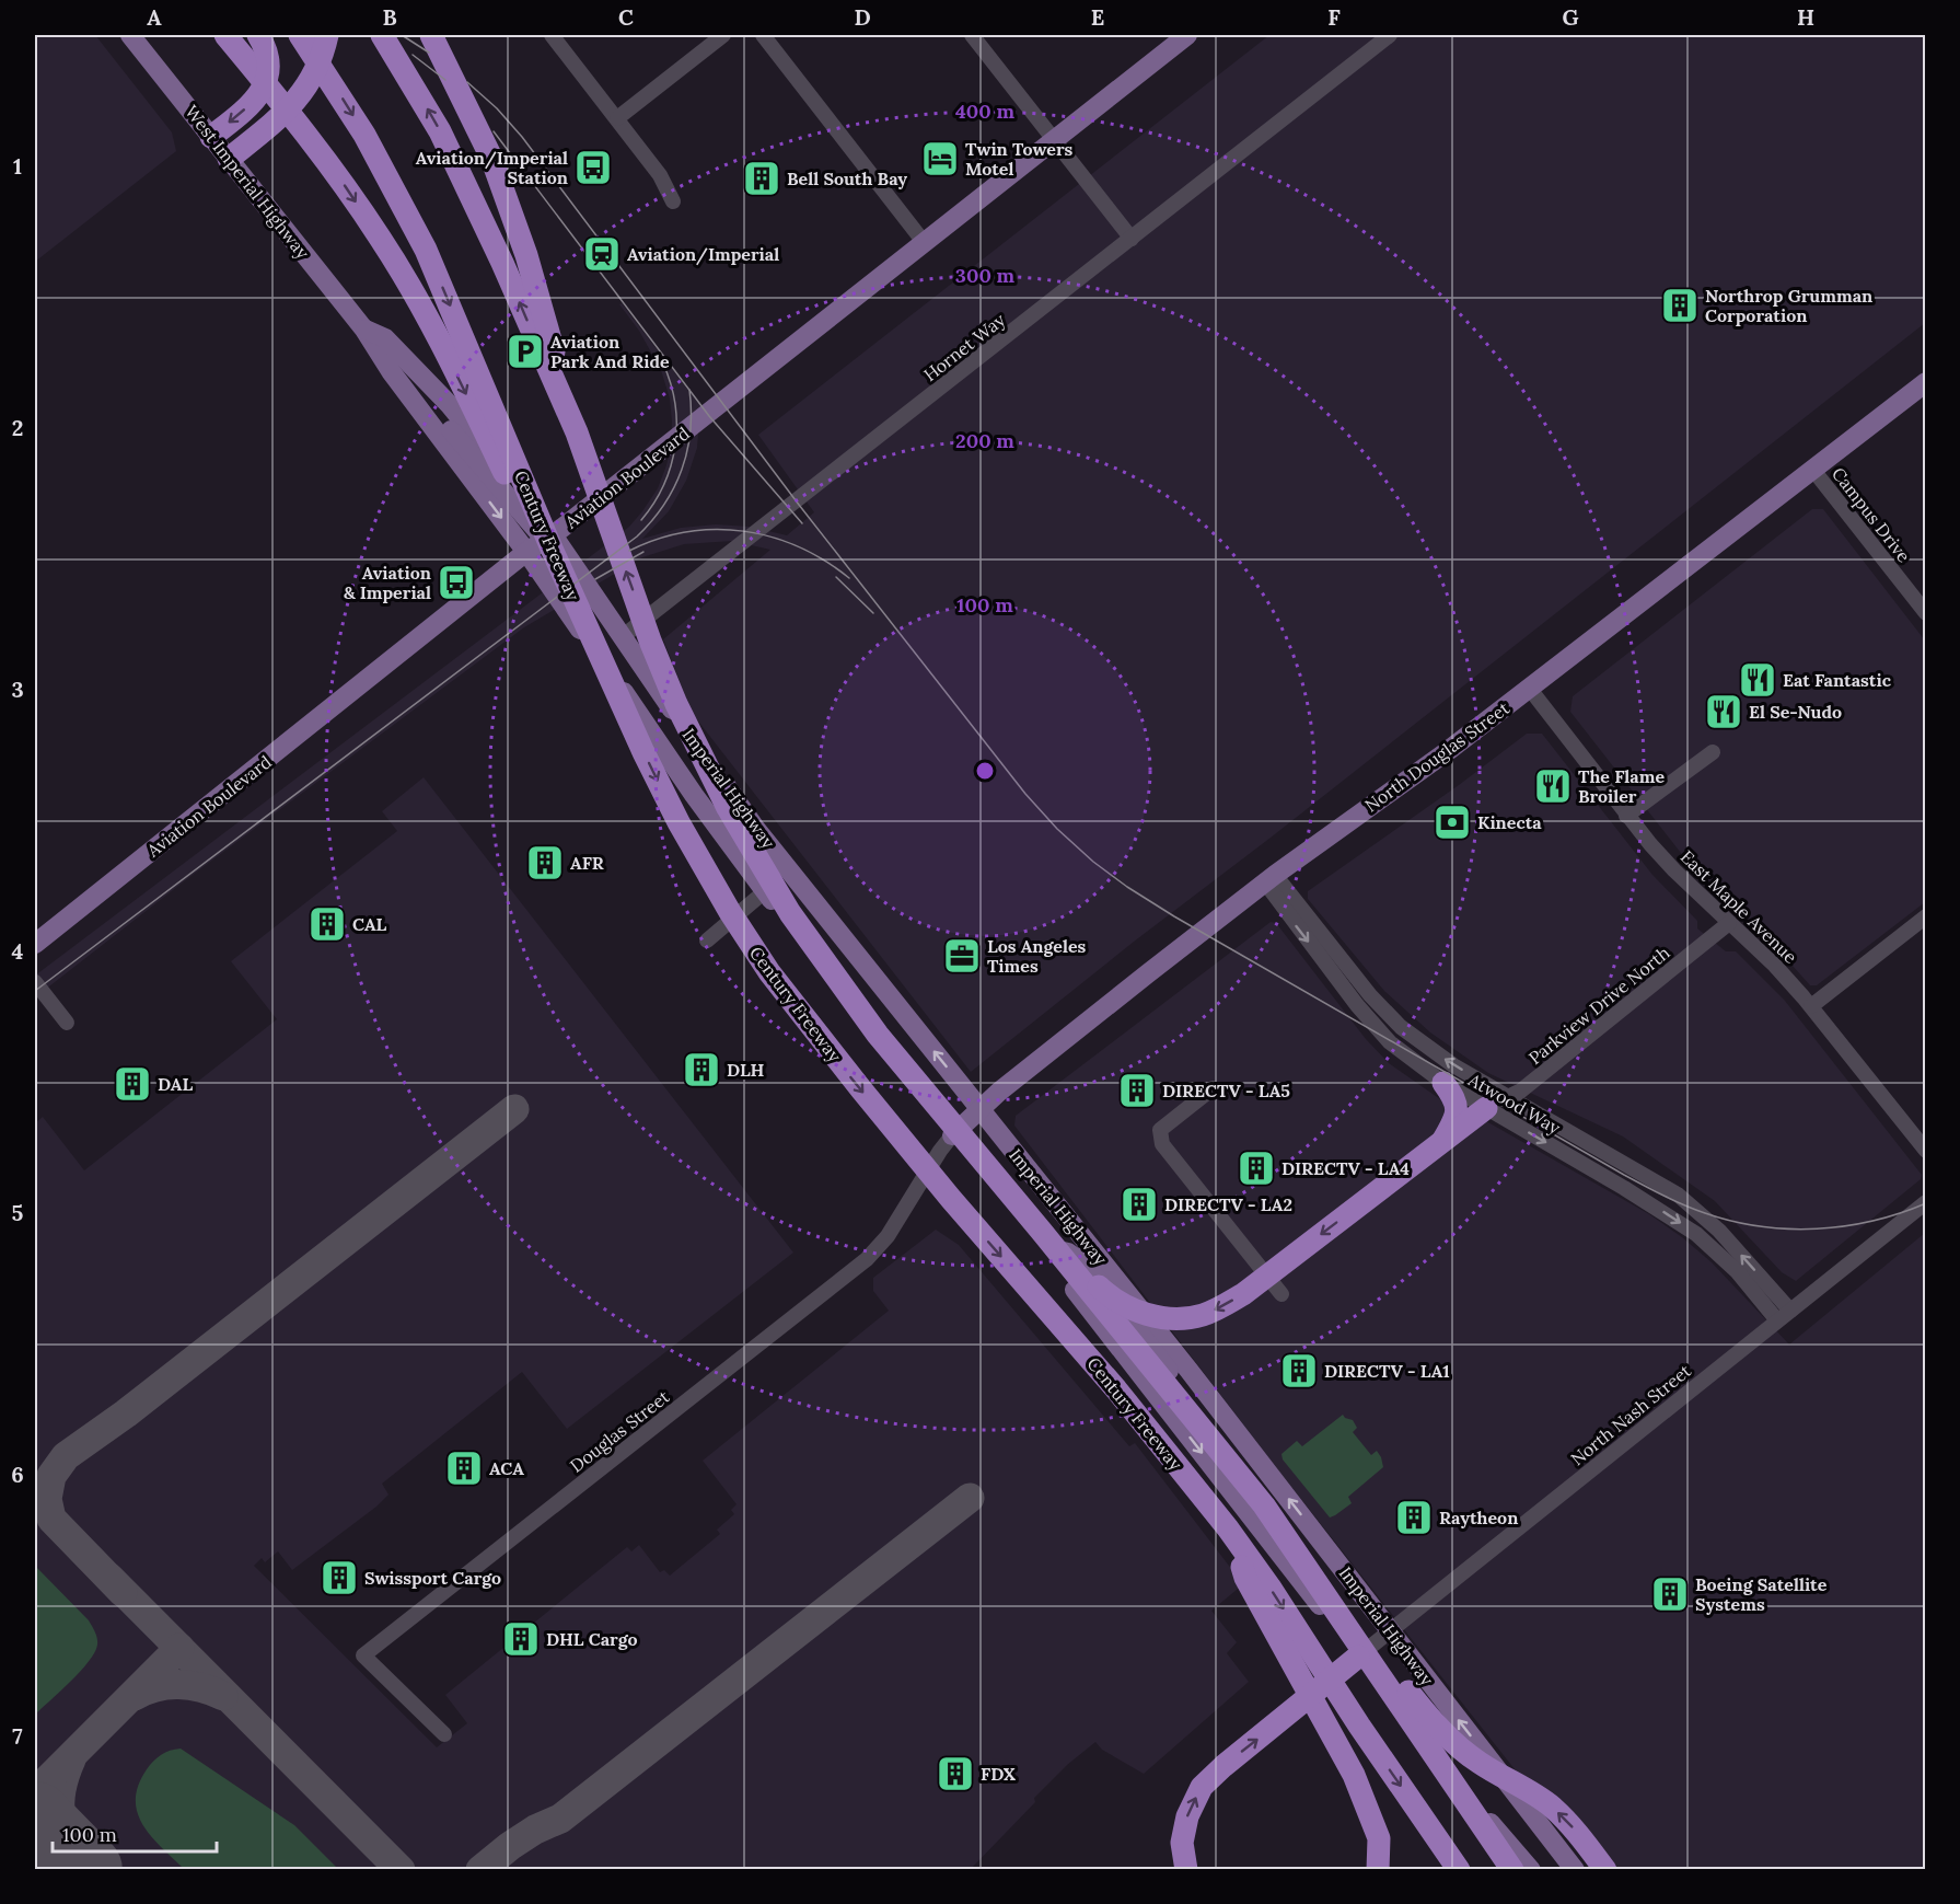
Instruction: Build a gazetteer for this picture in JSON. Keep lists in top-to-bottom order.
{
  "streets": {
    "highway": ["Century Freeway"],
    "main road": [
      "West Imperial Highway",
      "Aviation Boulevard",
      "North Douglas Street",
      "Imperial Highway"
    ],
    "street": [
      "Hornet Way",
      "Campus Drive",
      "East Maple Avenue",
      "Parkview Drive North",
      "Atwood Way",
      "North Nash Street",
      "Douglas Street"
    ]
  },
  "crossings": [
    ["West Imperial Highway", "Aviation Boulevard"],
    ["West Imperial Highway", "Century Freeway"],
    ["West Imperial Highway", "Imperial Highway"],
    ["Hornet Way", "Imperial Highway"],
    ["Aviation Boulevard", "Century Freeway"],
    ["Aviation Boulevard", "Imperial Highway"],
    ["Campus Drive", "North Douglas Street"],
    ["Century Freeway", "Imperial Highway"],
    ["North Douglas Street", "Imperial Highway"],
    ["North Douglas Street", "East Maple Avenue"],
    ["North Douglas Street", "Atwood Way"],
    ["North Douglas Street", "Douglas Street"],
    ["Imperial Highway", "North Nash Street"],
    ["Imperial Highway", "Douglas Street"],
    ["East Maple Avenue", "Parkview Drive North"],
    ["Parkview Drive North", "Atwood Way"],
    ["Atwood Way", "North Nash Street"]
  ],
  "places": {
    "hotel": ["Twin Towers Motel"],
    "bus stop": ["Aviation/Imperial Station", "Aviation & Imperial"],
    "building": [
      "Bell South Bay",
      "Northrop Grumman Corporation",
      "AFR",
      "CAL",
      "DLH",
      "DAL",
      "DIRECTV - LA5",
      "DIRECTV - LA4",
      "DIRECTV - LA2",
      "DIRECTV - LA1",
      "ACA",
      "Raytheon",
      "Swissport Cargo",
      "Boeing Satellite Systems",
      "DHL Cargo",
      "FDX"
    ],
    "station": ["Aviation/Imperial"],
    "parking": ["Aviation Park And Ride"],
    "restaurant": ["Eat Fantastic", "El Se-Nudo", "The Flame Broiler"],
    "bank": ["Kinecta"],
    "office": ["Los Angeles Times"]
  },
  "scale_bar": "100 m",
  "grid": {
    "columns": [
      "A",
      "B",
      "C",
      "D",
      "E",
      "F",
      "G",
      "H"
    ],
    "rows": [
      "1",
      "2",
      "3",
      "4",
      "5",
      "6",
      "7"
    ]
  },
  "rings": [
    "400 m",
    "300 m",
    "200 m",
    "100 m"
  ]
}
